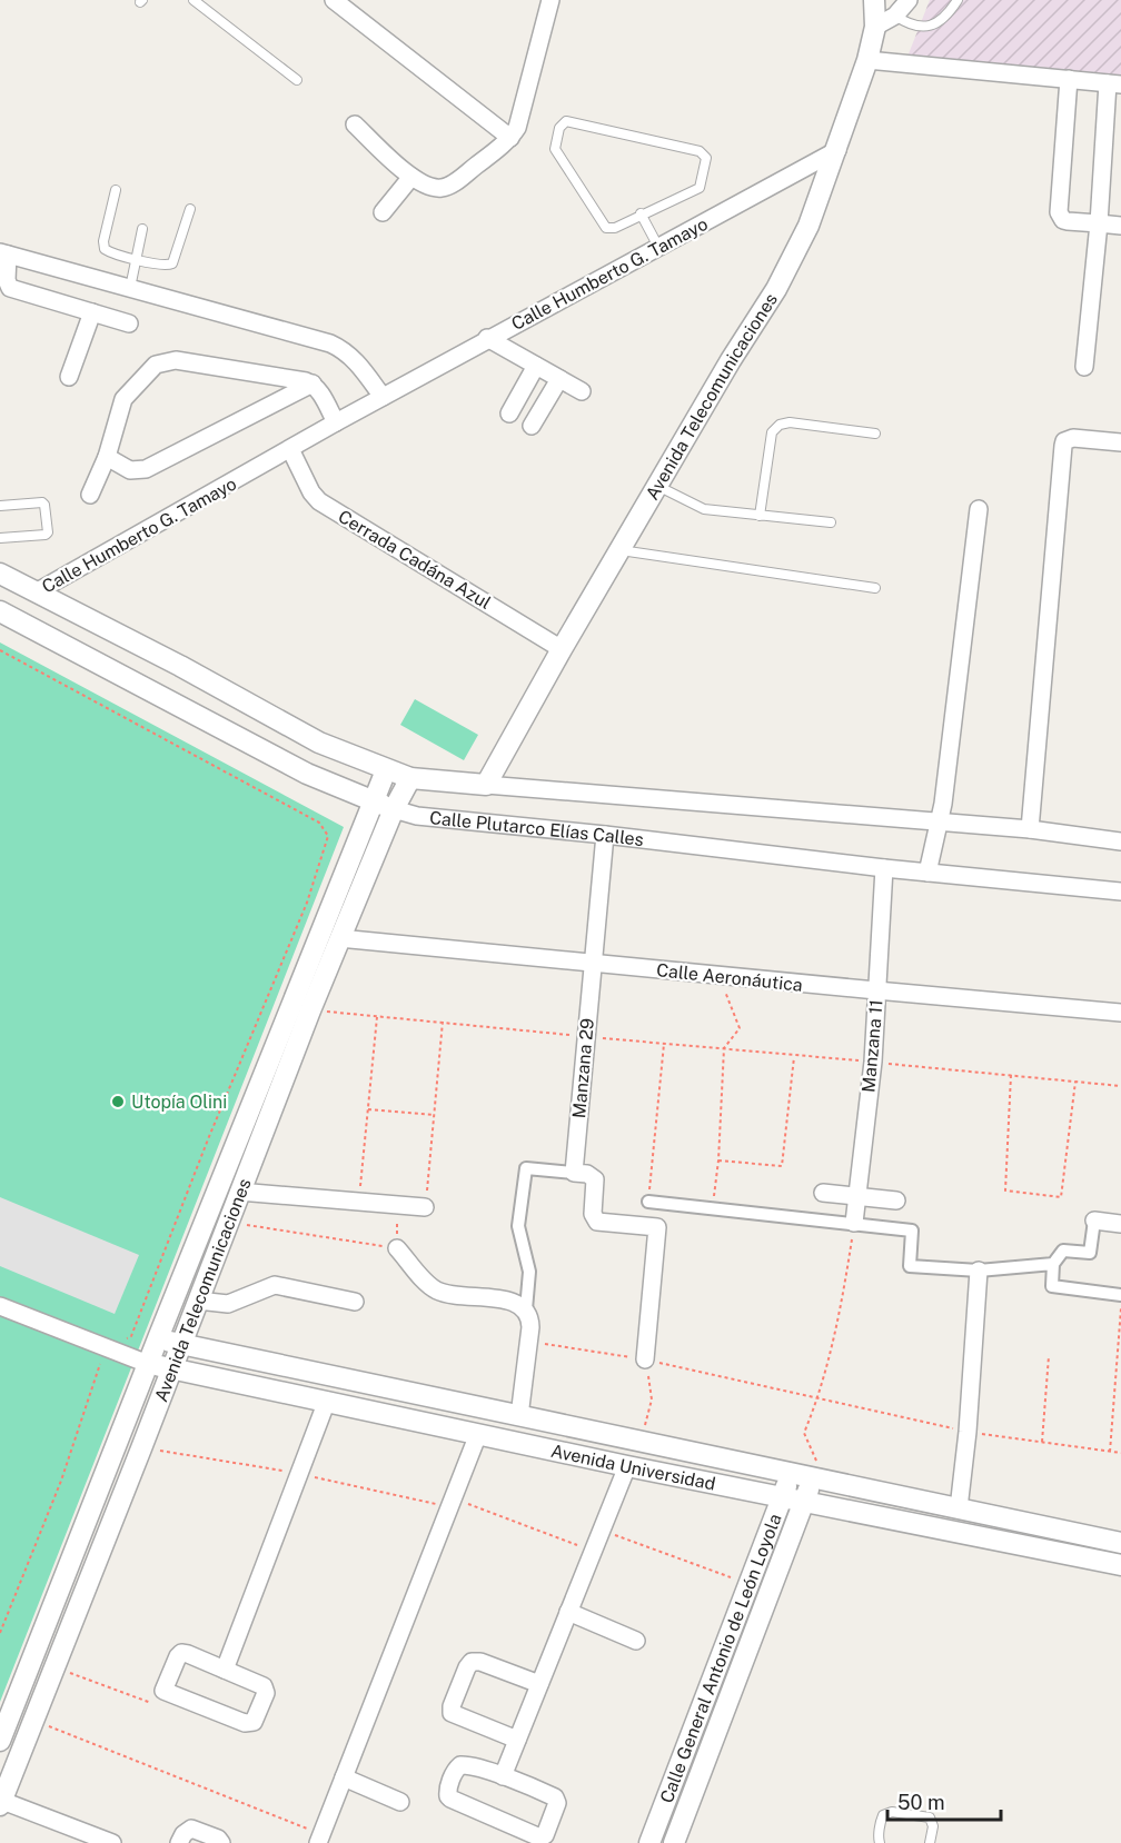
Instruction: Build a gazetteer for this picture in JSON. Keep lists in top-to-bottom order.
{
  "streets": {
    "street": [
      "Calle Humberto G. Tamayo",
      "Avenida Telecomunicaciones",
      "Cerrada Cadána Azul",
      "Calle Plutarco Elías Calles",
      "Calle Aeronáutica",
      "Manzana 11",
      "Manzana 29",
      "Avenida Universidad",
      "Calle General Antonio de León Loyola"
    ]
  },
  "crossings": [
    ["Calle Humberto G. Tamayo", "Avenida Telecomunicaciones"],
    ["Calle Humberto G. Tamayo", "Cerrada Cadána Azul"],
    ["Calle Humberto G. Tamayo", "Calle Plutarco Elías Calles"],
    ["Avenida Telecomunicaciones", "Cerrada Cadána Azul"],
    ["Avenida Telecomunicaciones", "Calle Plutarco Elías Calles"],
    ["Avenida Telecomunicaciones", "Calle Aeronáutica"],
    ["Avenida Telecomunicaciones", "Avenida Universidad"],
    ["Calle Plutarco Elías Calles", "Manzana 11"],
    ["Calle Plutarco Elías Calles", "Manzana 29"],
    ["Calle Aeronáutica", "Manzana 11"],
    ["Calle Aeronáutica", "Manzana 29"],
    ["Avenida Universidad", "Calle General Antonio de León Loyola"]
  ],
  "places": ["Utopía Olini"],
  "scale_bar": "50 m"
}
